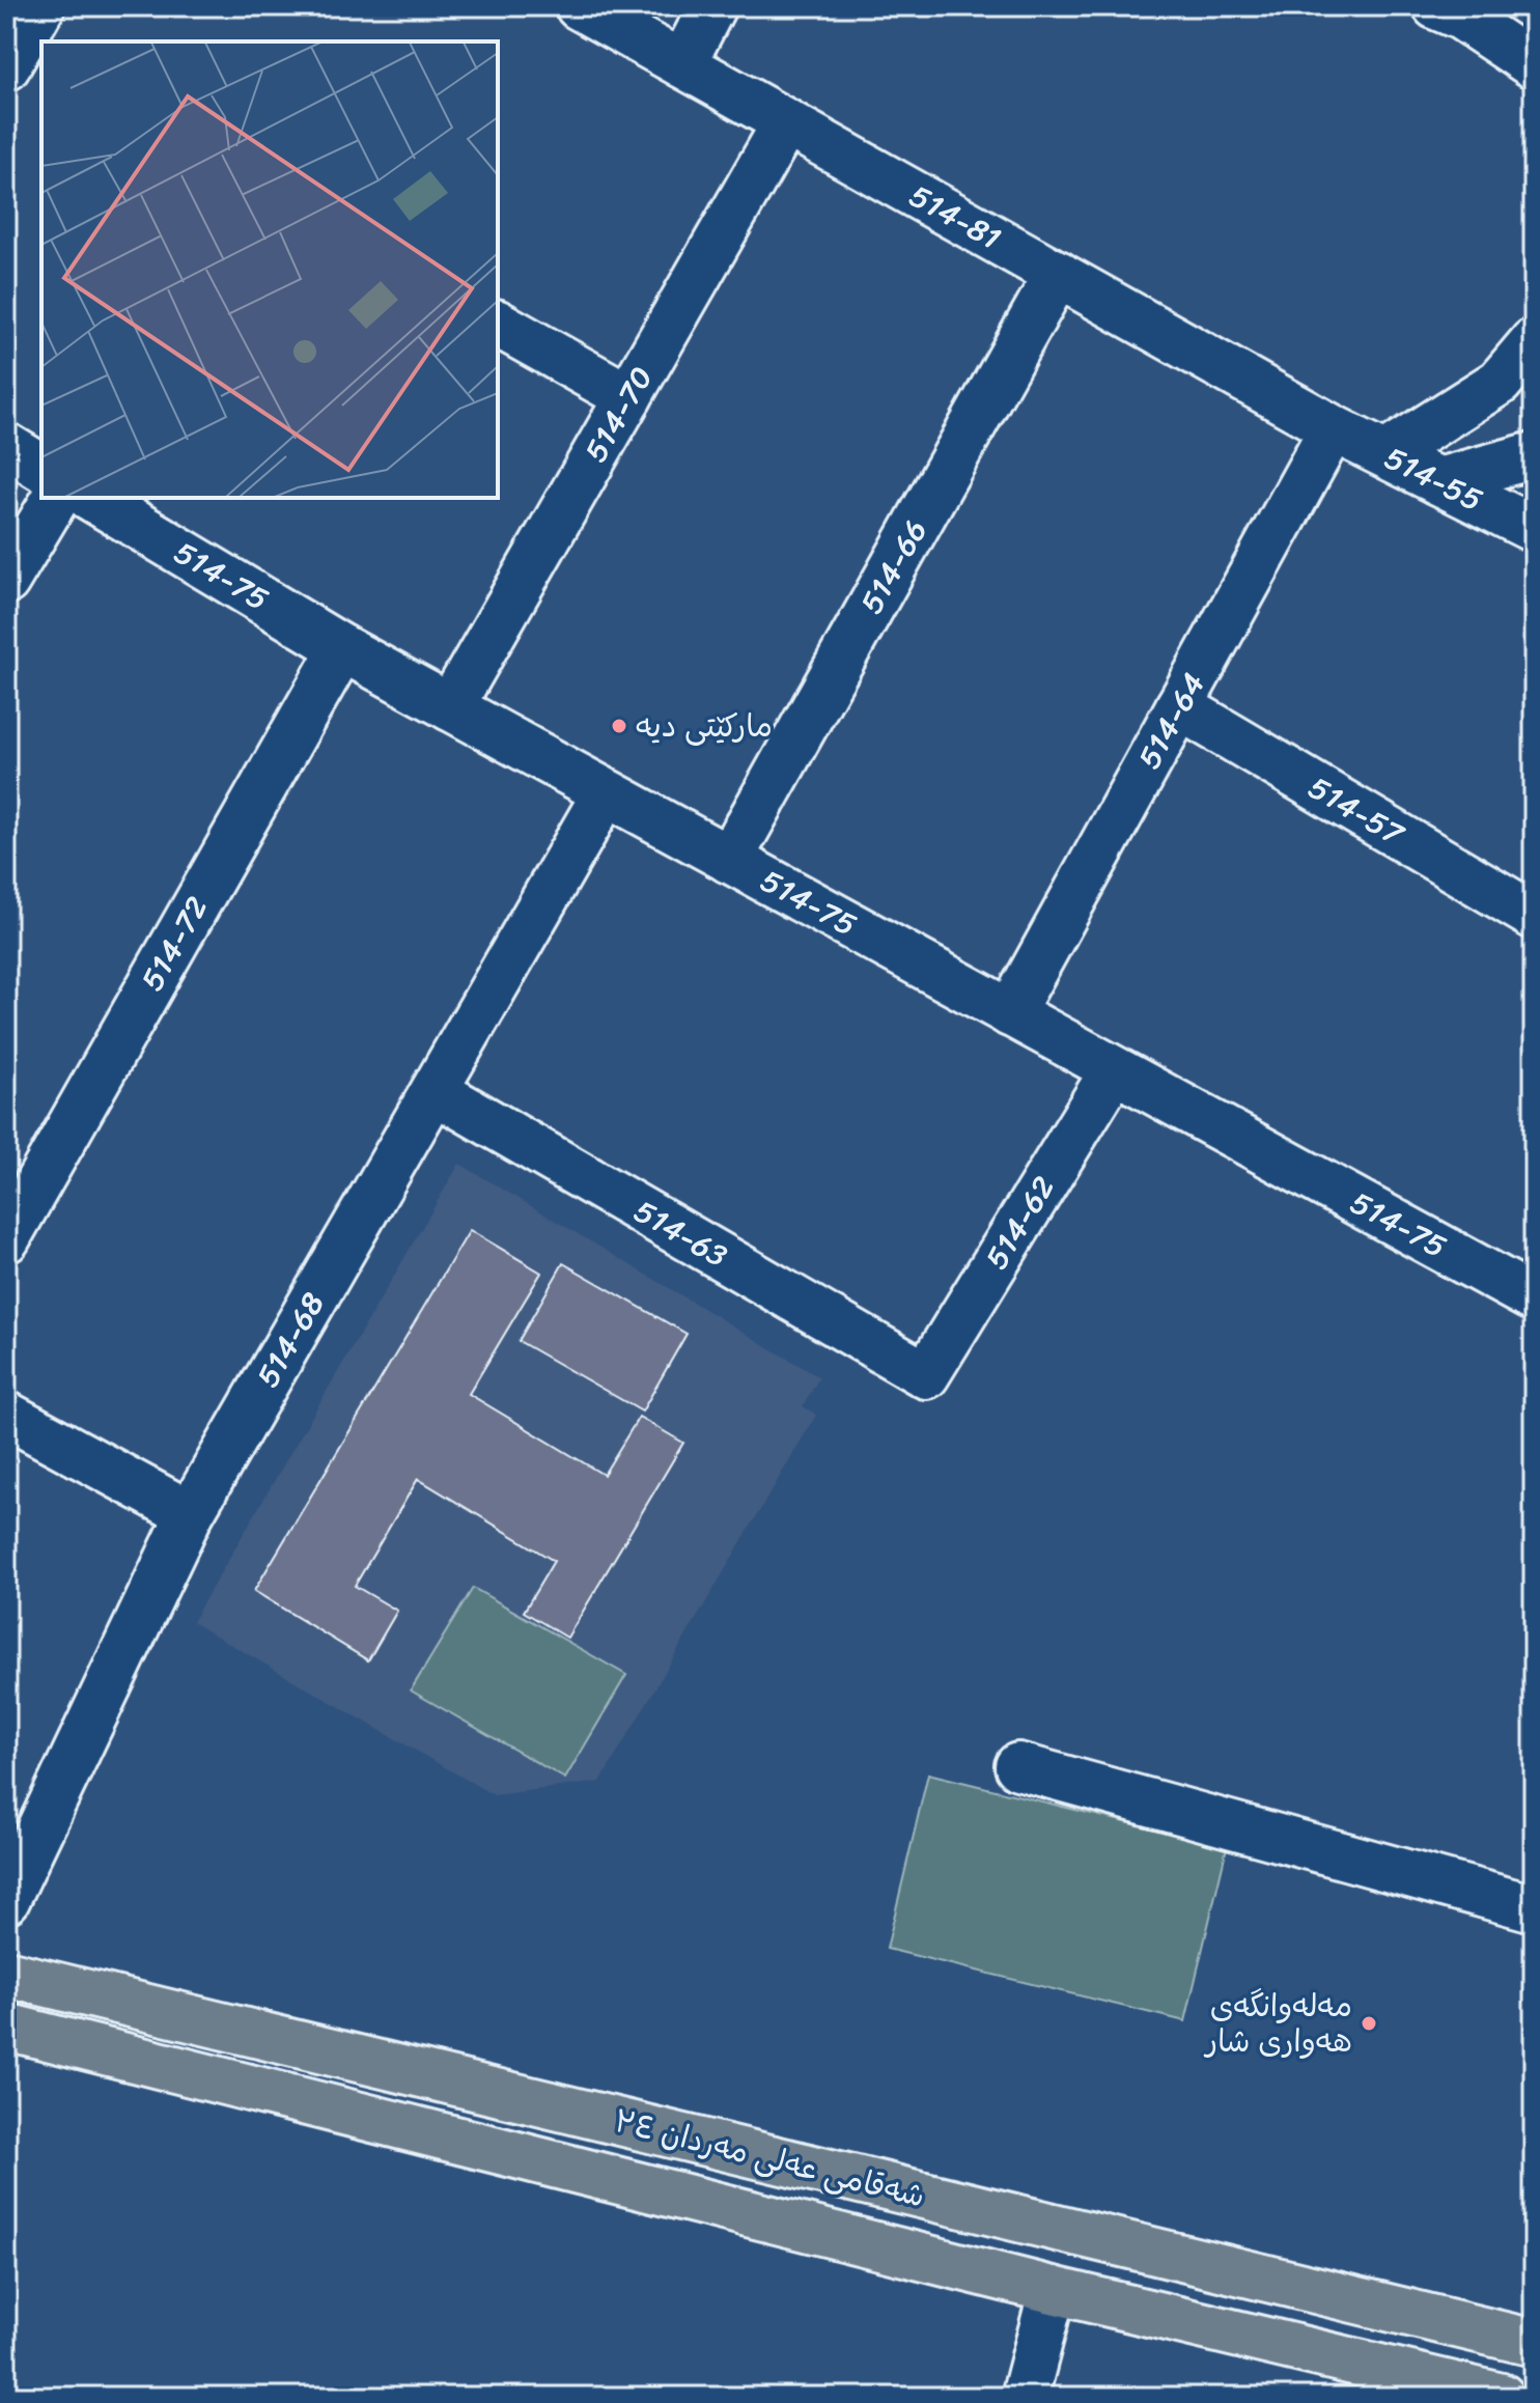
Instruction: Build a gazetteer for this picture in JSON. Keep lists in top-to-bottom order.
{
  "streets": {
    "main road": ["شەقامی عەلی مەردان ٣٤"],
    "street": [
      "514-81",
      "514-70",
      "514-55",
      "514-66",
      "514-75",
      "514-64",
      "514-57",
      "514-72",
      "514-62",
      "514-63",
      "514-68"
    ]
  },
  "crossings": [
    ["514-81", "514-70"],
    ["514-81", "514-55"],
    ["514-81", "514-66"],
    ["514-81", "514-64"],
    ["514-70", "514-75"],
    ["514-55", "514-64"],
    ["514-66", "514-75"],
    ["514-75", "514-64"],
    ["514-75", "514-72"],
    ["514-75", "514-62"],
    ["514-75", "514-68"],
    ["514-64", "514-57"],
    ["514-62", "514-63"],
    ["514-63", "514-68"]
  ],
  "places": ["مارکێتی دیە", "مەلەوانگەی هەواری شار"]
}
